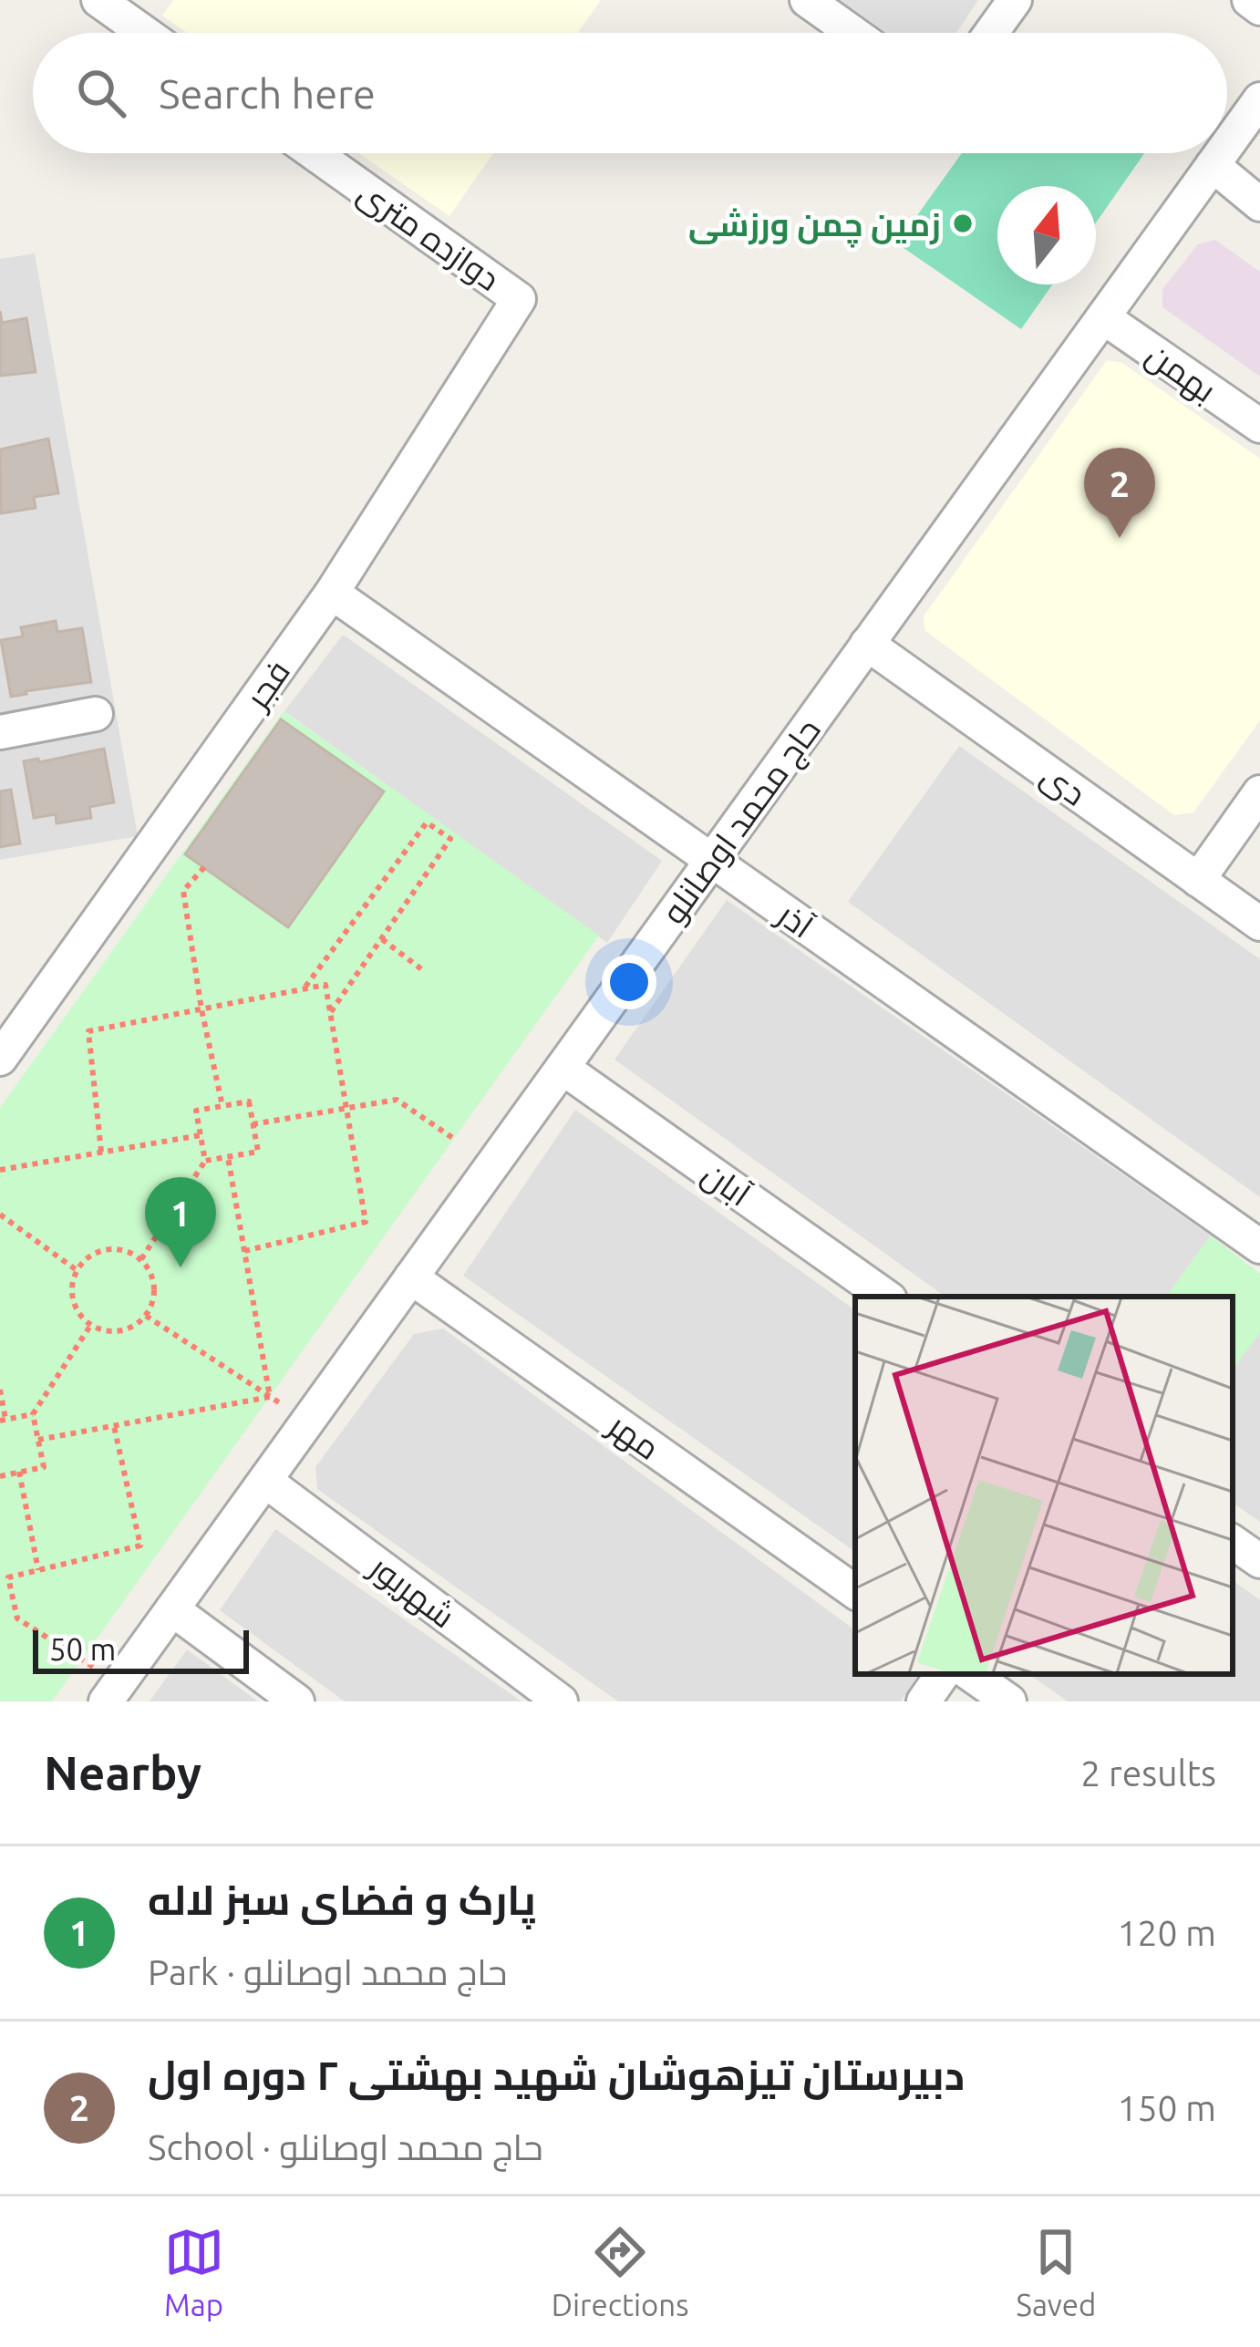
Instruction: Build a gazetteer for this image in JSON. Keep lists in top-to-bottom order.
{
  "streets": {
    "street": [
      "دوازده متری",
      "بهمن",
      "فجر",
      "دی",
      "حاج محمد اوصانلو",
      "آذر",
      "آبان",
      "مهر",
      "شهریور"
    ]
  },
  "crossings": [
    ["دوازده متری", "فجر"],
    ["بهمن", "حاج محمد اوصانلو"],
    ["فجر", "آذر"],
    ["دی", "حاج محمد اوصانلو"],
    ["حاج محمد اوصانلو", "آذر"],
    ["حاج محمد اوصانلو", "آبان"],
    ["حاج محمد اوصانلو", "مهر"],
    ["حاج محمد اوصانلو", "شهریور"]
  ],
  "places": ["زمین چمن ورزشی"],
  "scale_bar": "50 m",
  "north": "top",
  "page": {
    "search": "Search here",
    "pins": ["2", "1"],
    "scale": "50 m",
    "heading": ["Nearby", "2 results"],
    "list": [
      {
        "mark": "1",
        "name": "پارک و فضای سبز لاله",
        "note": "Park · حاج محمد اوصانلو",
        "value": "120 m"
      },
      {
        "mark": "2",
        "name": "دبیرستان تیزهوشان شهید بهشتی ۲ دوره اول",
        "note": "School · حاج محمد اوصانلو",
        "value": "150 m"
      }
    ],
    "nav": ["Map", "Directions", "Saved"]
  }
}
